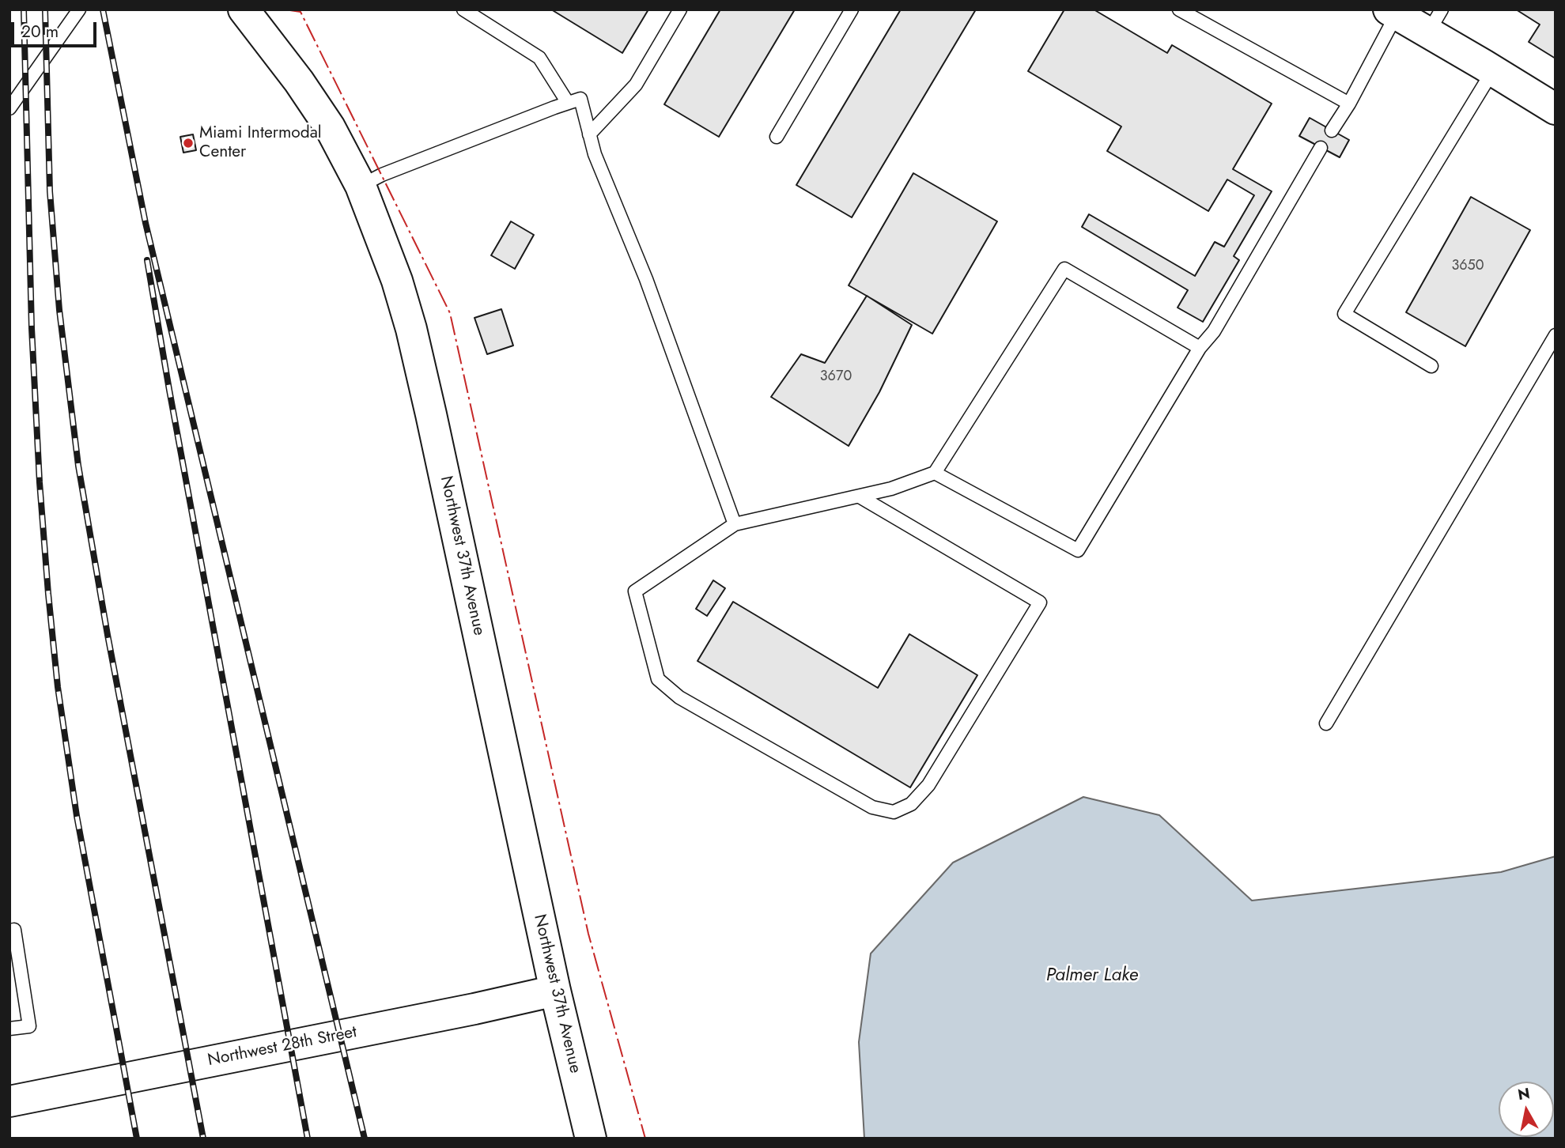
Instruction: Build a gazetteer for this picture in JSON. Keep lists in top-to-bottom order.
{
  "streets": {
    "street": ["Northwest 37th Avenue", "Northwest 28th Street"]
  },
  "crossings": [
    ["Northwest 37th Avenue", "Northwest 28th Street"]
  ],
  "water": ["Palmer Lake"],
  "places": ["Miami Intermodal Center"],
  "house_numbers": ["3650", "3670"],
  "scale_bar": "20 m",
  "north": "top"
}
